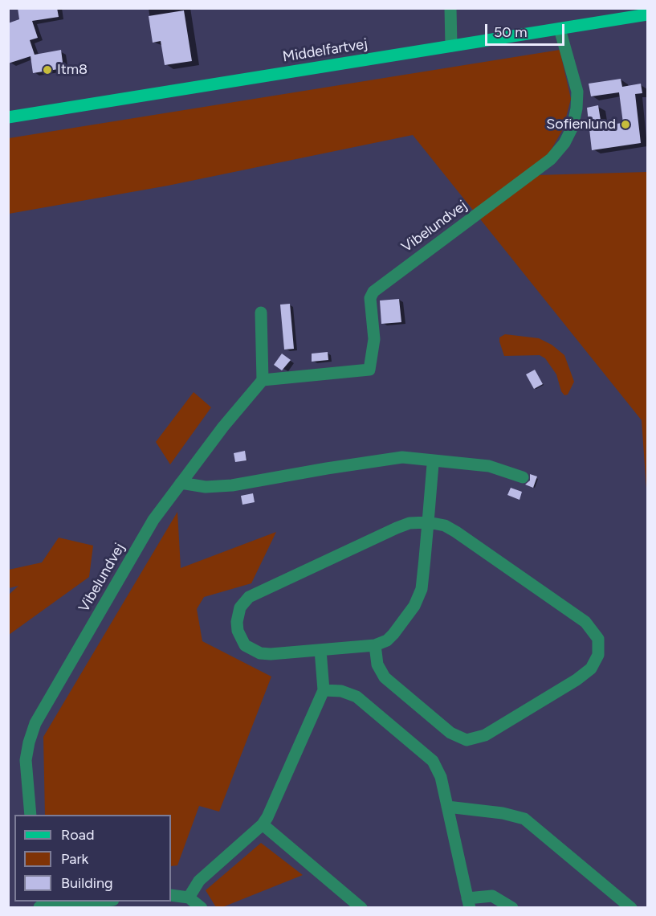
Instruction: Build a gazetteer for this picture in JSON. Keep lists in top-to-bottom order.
{
  "streets": {
    "main road": ["Middelfartvej"],
    "street": ["Vibelundvej"]
  },
  "crossings": [
    ["Middelfartvej", "Vibelundvej"]
  ],
  "places": ["Itm8", "Sofienlund"],
  "legend": ["Road", "Park", "Building"],
  "scale_bar": "50 m"
}
